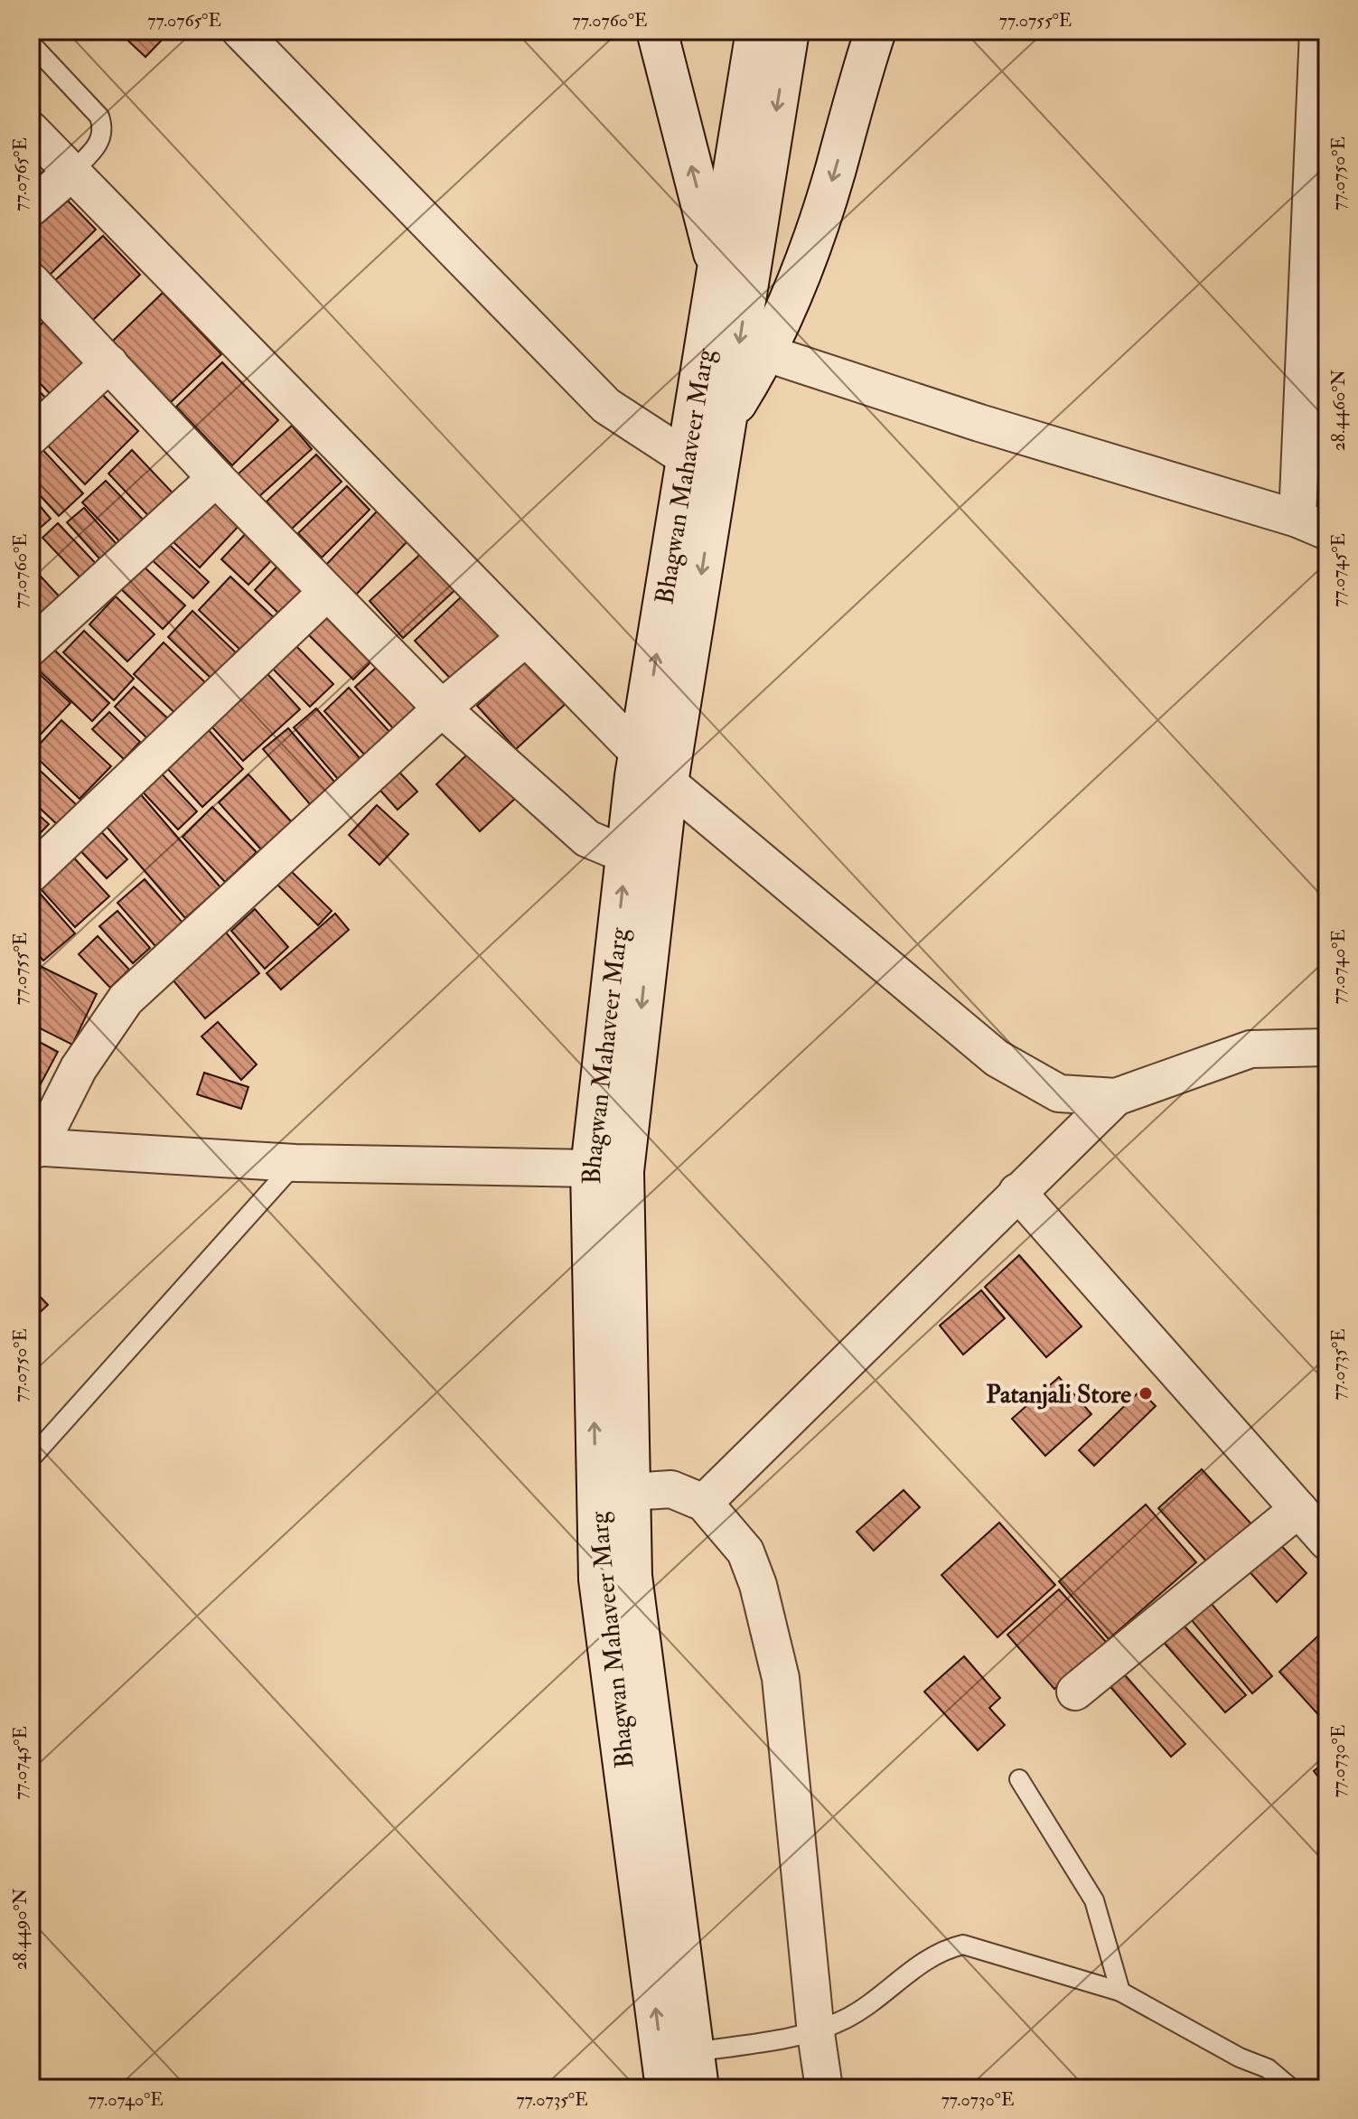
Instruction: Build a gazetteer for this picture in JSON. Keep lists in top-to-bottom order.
{
  "streets": {
    "street": ["Bhagwan Mahaveer Marg"]
  },
  "places": ["Patanjali Store"],
  "coordinates": [
    "77.0765°E",
    "77.0760°E",
    "77.0755°E",
    "77.0750°E",
    "28.4460°N",
    "77.0745°E",
    "77.0740°E",
    "77.0735°E",
    "77.0730°E",
    "28.4490°N"
  ]
}
